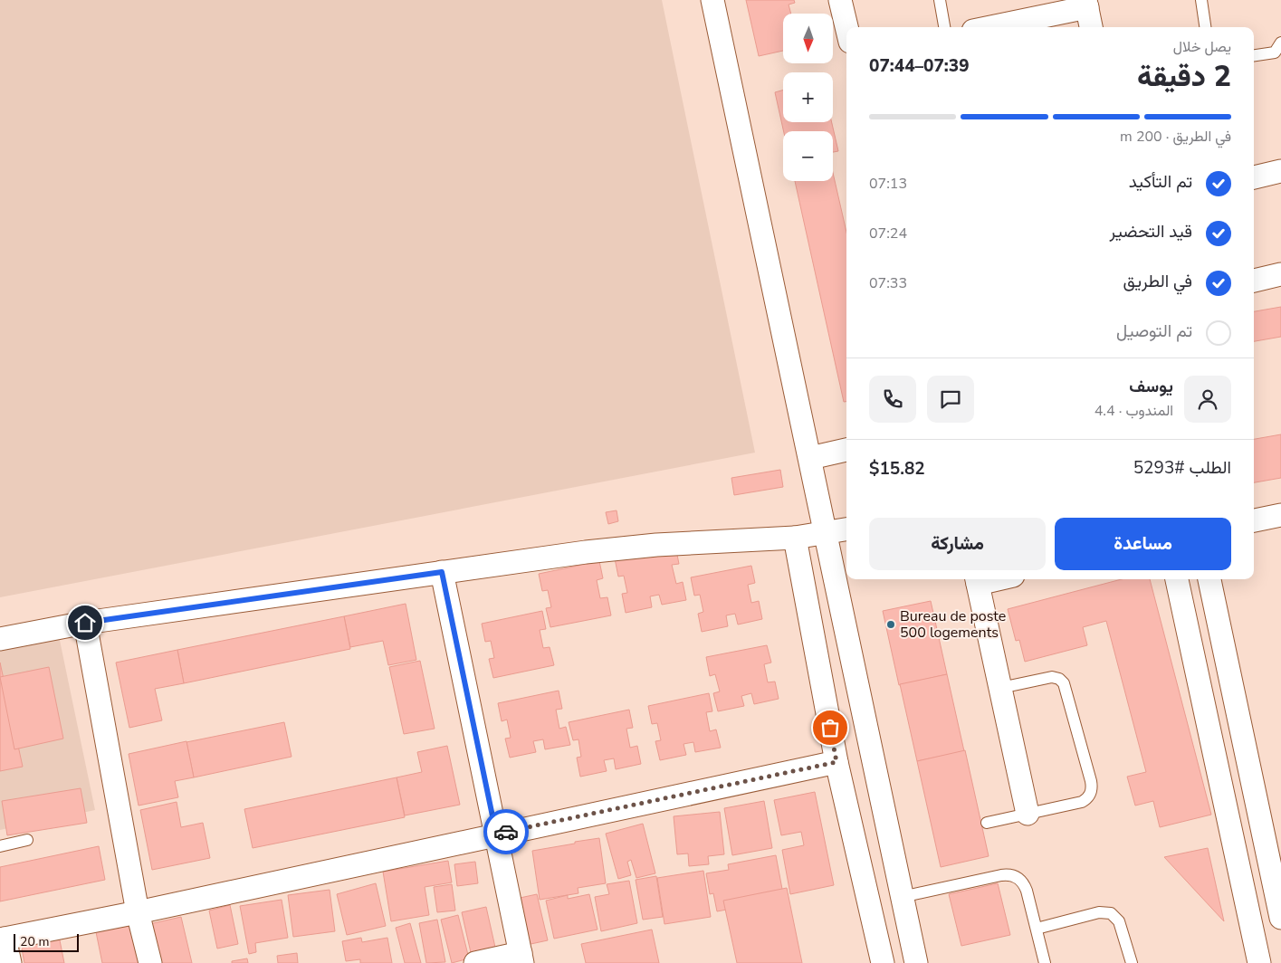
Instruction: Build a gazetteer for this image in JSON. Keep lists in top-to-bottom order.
{
  "places": ["Bureau de poste 500 logements"],
  "scale_bar": "20 m",
  "north": "bottom",
  "page": {
    "map_buttons": ["+", "−"],
    "heading": ["2 دقيقة", "يصل خلال", "07:39–07:44"],
    "panel": [
      "يوسف",
      "المندوب · 4.4",
      "الطلب #5293",
      "$15.82"
    ],
    "bar": "في الطريق · 200 m",
    "list": [
      ["تم التأكيد", "07:13"],
      ["قيد التحضير", "07:24"],
      ["في الطريق", "07:33"],
      "تم التوصيل"
    ],
    "buttons": ["مساعدة", "مشاركة"],
    "scale": "20 m"
  }
}
